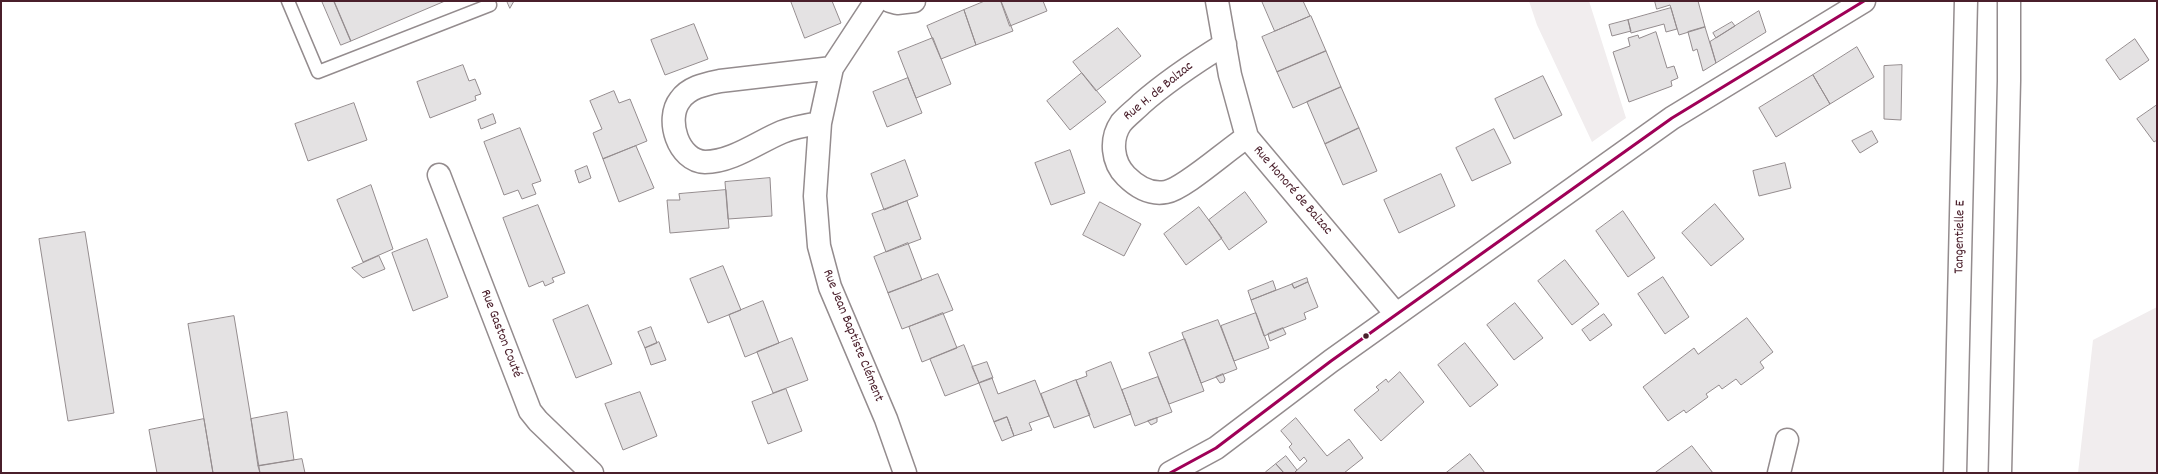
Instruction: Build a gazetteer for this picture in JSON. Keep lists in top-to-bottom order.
{
  "streets": {
    "street": [
      "Rue H. de Balzac",
      "Rue Honoré de Balzac",
      "Tangentielle E",
      "Rue Gaston Couté",
      "Rue Jean Baptiste Clément"
    ]
  },
  "crossings": [
    ["Rue H. de Balzac", "Rue Honoré de Balzac"]
  ]
}
